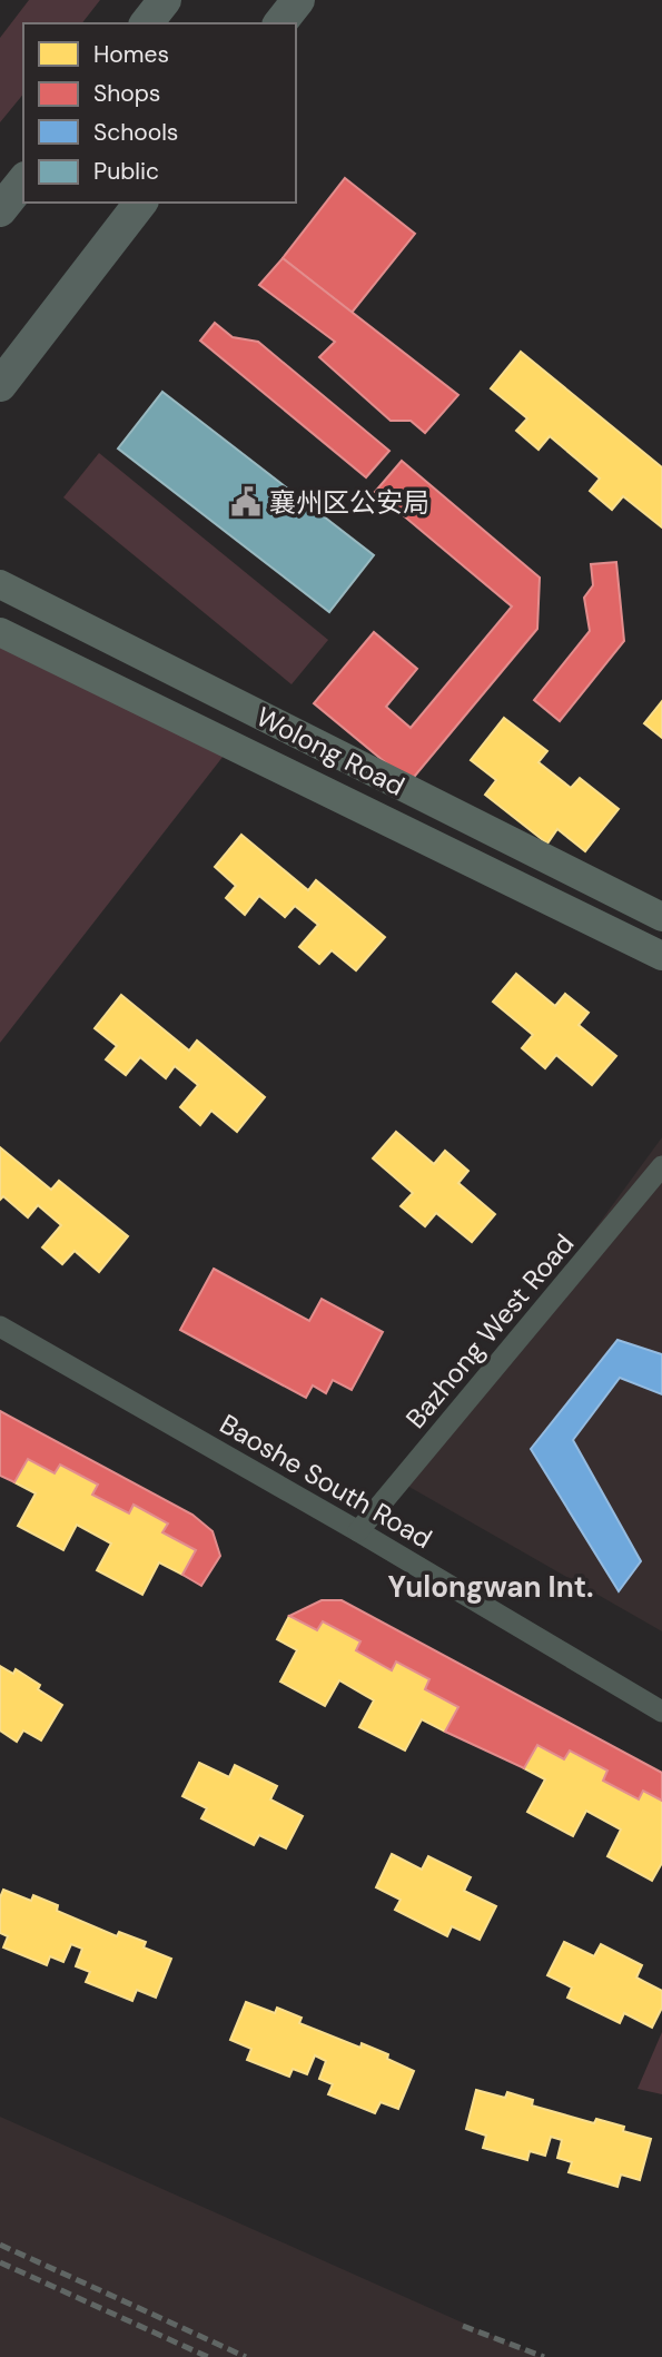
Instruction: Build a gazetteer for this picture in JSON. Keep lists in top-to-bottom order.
{
  "streets": {
    "main road": ["Wolong Road"],
    "street": ["Bazhong West Road", "Baoshe South Road"]
  },
  "crossings": [
    ["Bazhong West Road", "Baoshe South Road"]
  ],
  "districts": ["Yulongwan Int."],
  "places": {
    "public building": ["襄州区公安局"]
  },
  "legend": [
    "Homes",
    "Shops",
    "Schools",
    "Public"
  ]
}
